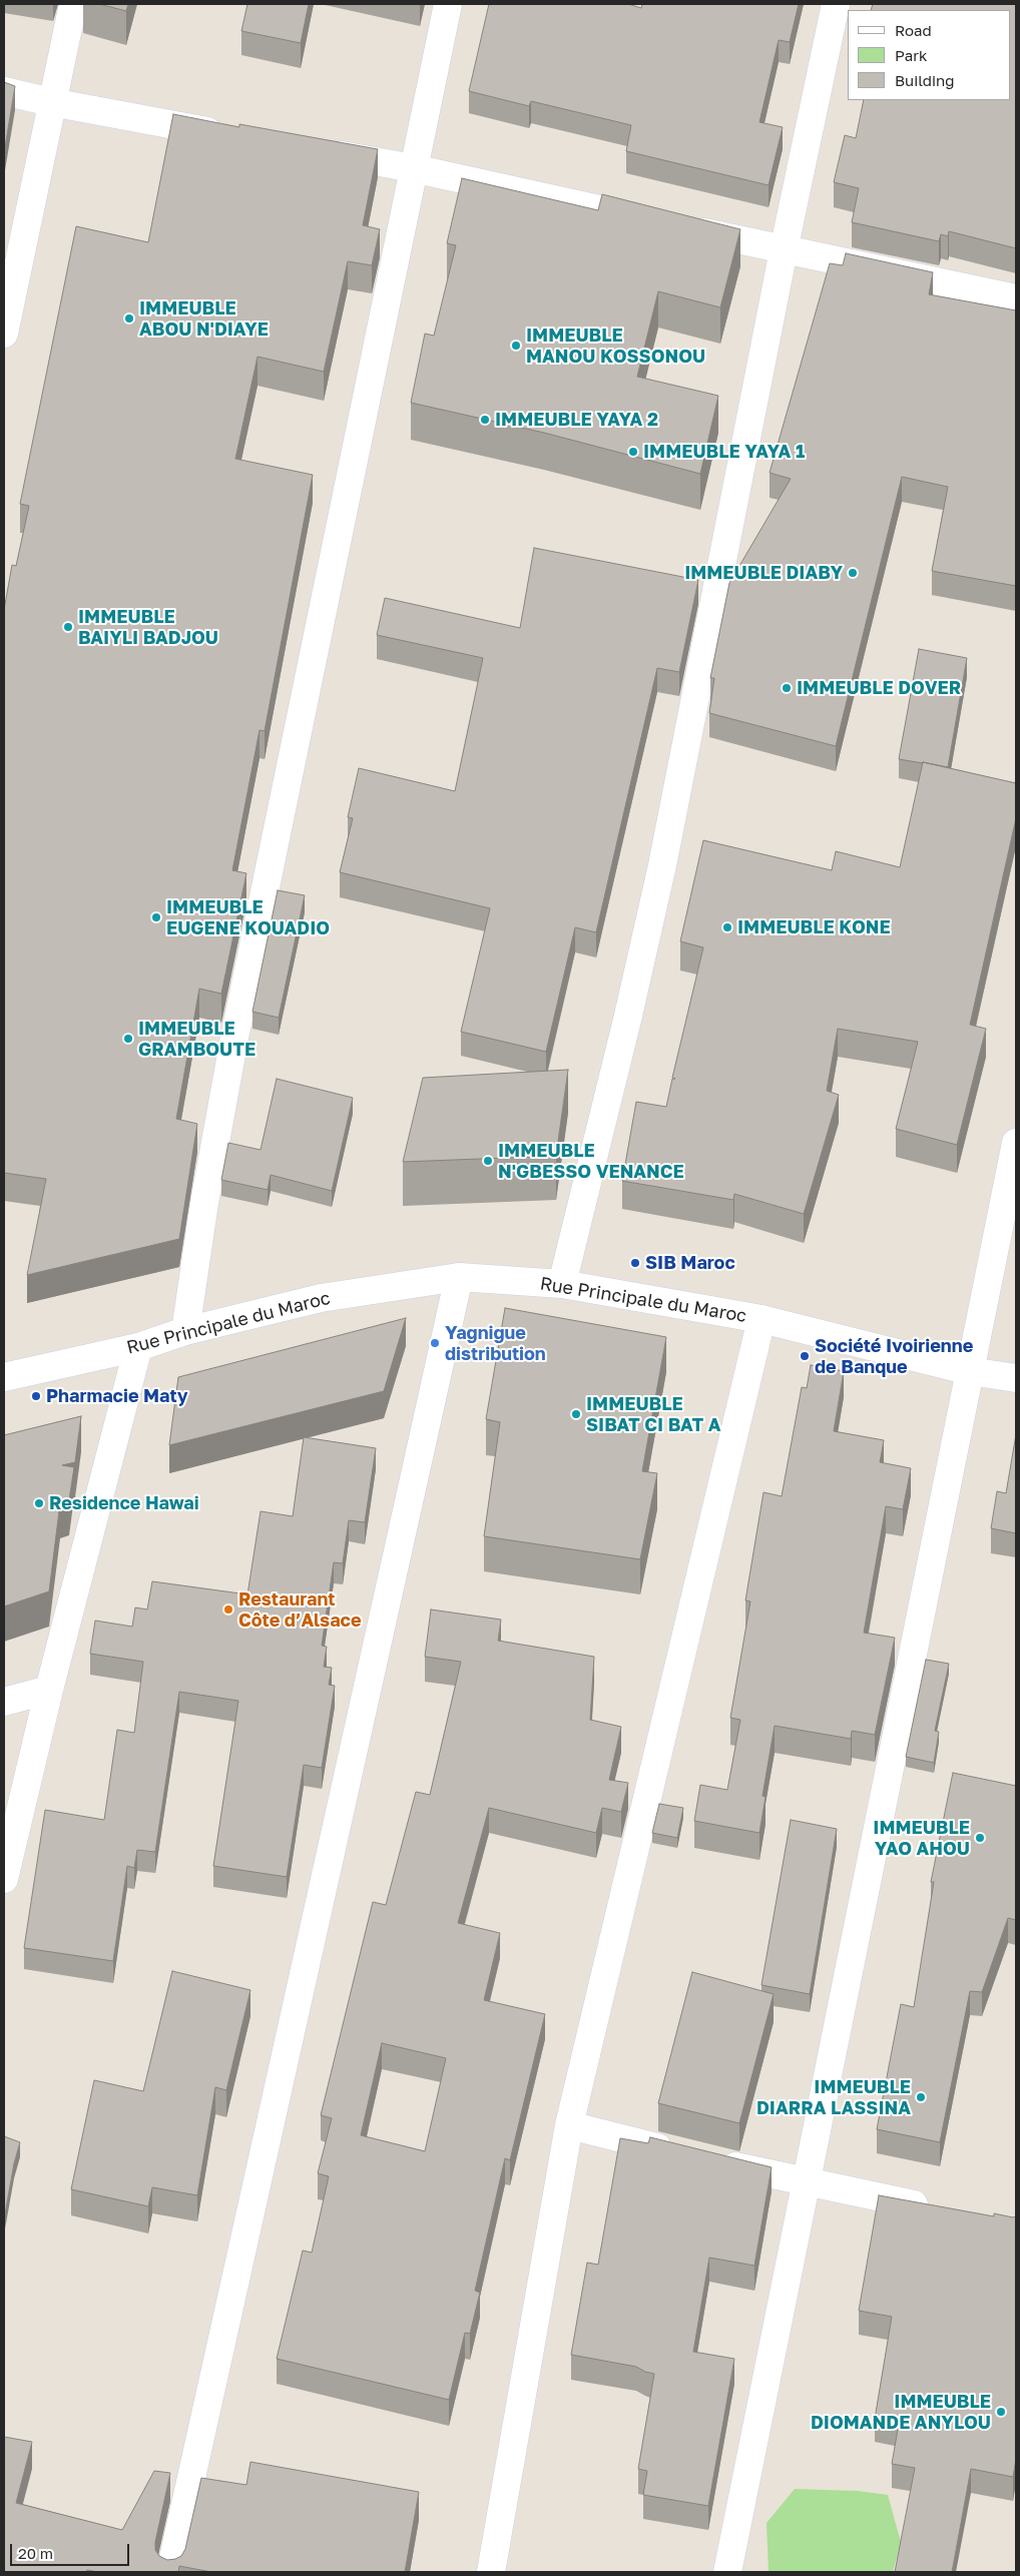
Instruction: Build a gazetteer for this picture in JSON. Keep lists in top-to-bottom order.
{
  "streets": {
    "street": ["Rue Principale du Maroc"]
  },
  "places": [
    "IMMEUBLE ABOU N'DIAYE",
    "IMMEUBLE MANOU KOSSONOU",
    "IMMEUBLE YAYA 2",
    "IMMEUBLE YAYA 1",
    "IMMEUBLE DIABY",
    "IMMEUBLE BAIYLI BADJOU",
    "IMMEUBLE DOVER",
    "IMMEUBLE EUGENE KOUADIO",
    "IMMEUBLE KONE",
    "IMMEUBLE GRAMBOUTE",
    "IMMEUBLE N'GBESSO VENANCE",
    "SIB Maroc",
    "Yagnigue distribution",
    "Société Ivoirienne de Banque",
    "Pharmacie Maty",
    "IMMEUBLE SIBAT CI BAT A",
    "Residence Hawai",
    "Restaurant Côte d’Alsace",
    "IMMEUBLE YAO AHOU",
    "IMMEUBLE DIARRA LASSINA",
    "IMMEUBLE DIOMANDE ANYLOU"
  ],
  "legend": ["Road", "Park", "Building"],
  "scale_bar": "20 m"
}
